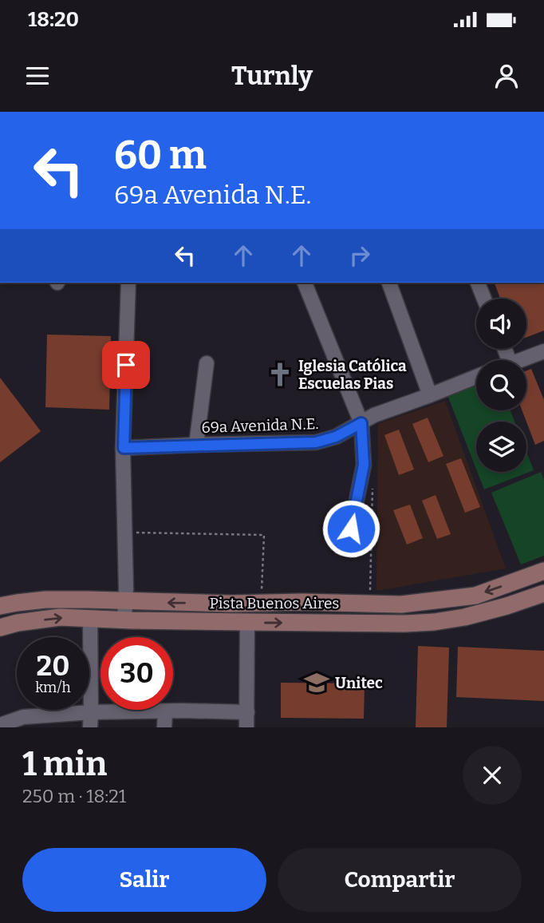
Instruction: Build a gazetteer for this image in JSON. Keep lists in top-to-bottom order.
{
  "streets": {
    "main road": ["Pista Buenos Aires"],
    "street": ["69a Avenida N.E."]
  },
  "places": {
    "church": ["Iglesia Católica Escuelas Pias"],
    "school or university": ["Unitec"]
  },
  "page": {
    "status": "18:20",
    "header": "Turnly",
    "turn": ["60 m", "69a Avenida N.E."],
    "speed": "20 km/h",
    "limit": "30",
    "heading": ["1 min", "250 m · 18:21"],
    "buttons": ["Salir", "Compartir"]
  }
}
